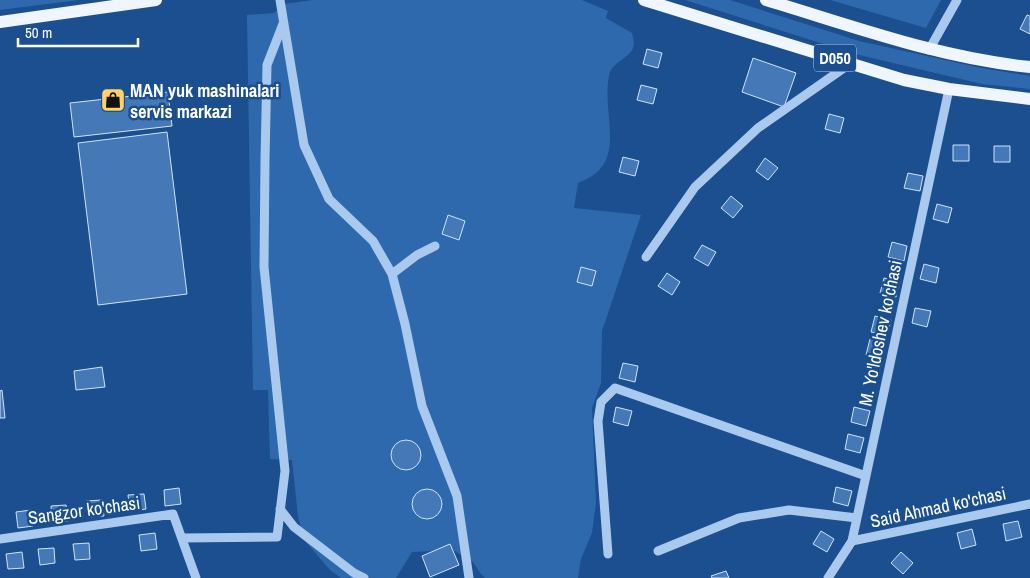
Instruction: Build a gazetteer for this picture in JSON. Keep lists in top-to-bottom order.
{
  "streets": {
    "main road": ["D050"],
    "street": ["M. Yo'ldoshev ko'chasi", "Said Ahmad ko'chasi", "Sangzor ko'chasi"]
  },
  "crossings": [
    ["D050", "M. Yo'ldoshev ko'chasi"],
    ["M. Yo'ldoshev ko'chasi", "Said Ahmad ko'chasi"]
  ],
  "places": {
    "shop": ["MAN yuk mashinalari servis markazi"]
  },
  "scale_bar": "50 m"
}
